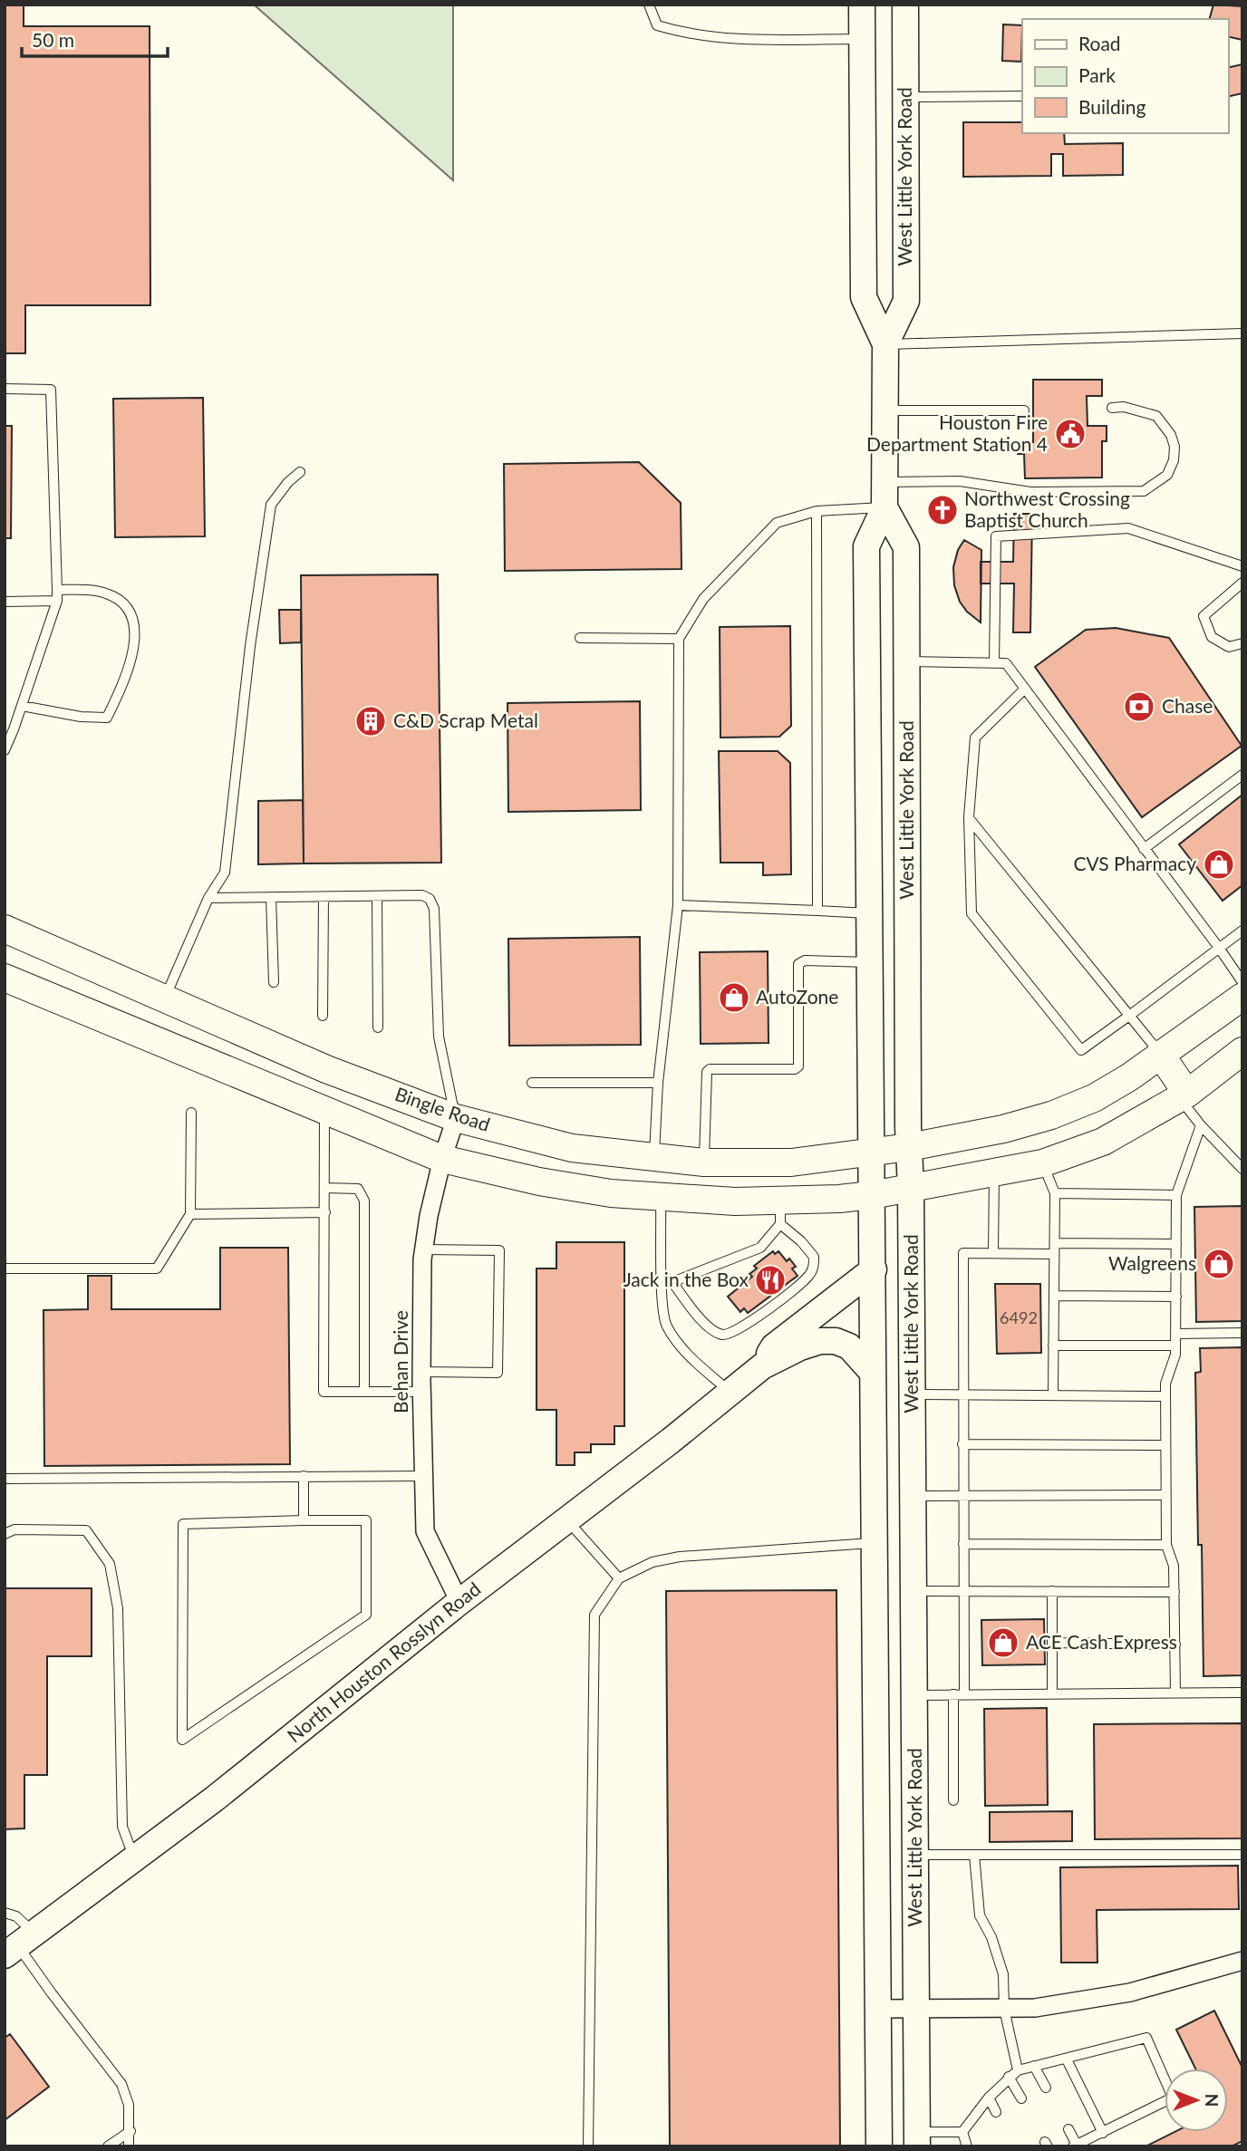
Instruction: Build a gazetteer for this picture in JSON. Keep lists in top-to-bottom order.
{
  "streets": {
    "main road": ["West Little York Road", "Bingle Road", "North Houston Rosslyn Road"],
    "street": ["Behan Drive"]
  },
  "crossings": [
    ["West Little York Road", "Bingle Road"],
    ["West Little York Road", "North Houston Rosslyn Road"],
    ["Bingle Road", "Behan Drive"],
    ["Behan Drive", "North Houston Rosslyn Road"]
  ],
  "places": {
    "public building": ["Houston Fire Department Station 4"],
    "church": ["Northwest Crossing Baptist Church"],
    "bank": ["Chase"],
    "building": ["C&D Scrap Metal"],
    "shop": [
      "CVS Pharmacy",
      "AutoZone",
      "Walgreens",
      "ACE Cash Express"
    ],
    "restaurant": ["Jack in the Box"]
  },
  "house_numbers": ["6492"],
  "legend": ["Road", "Park", "Building"],
  "scale_bar": "50 m",
  "north": "right"
}
